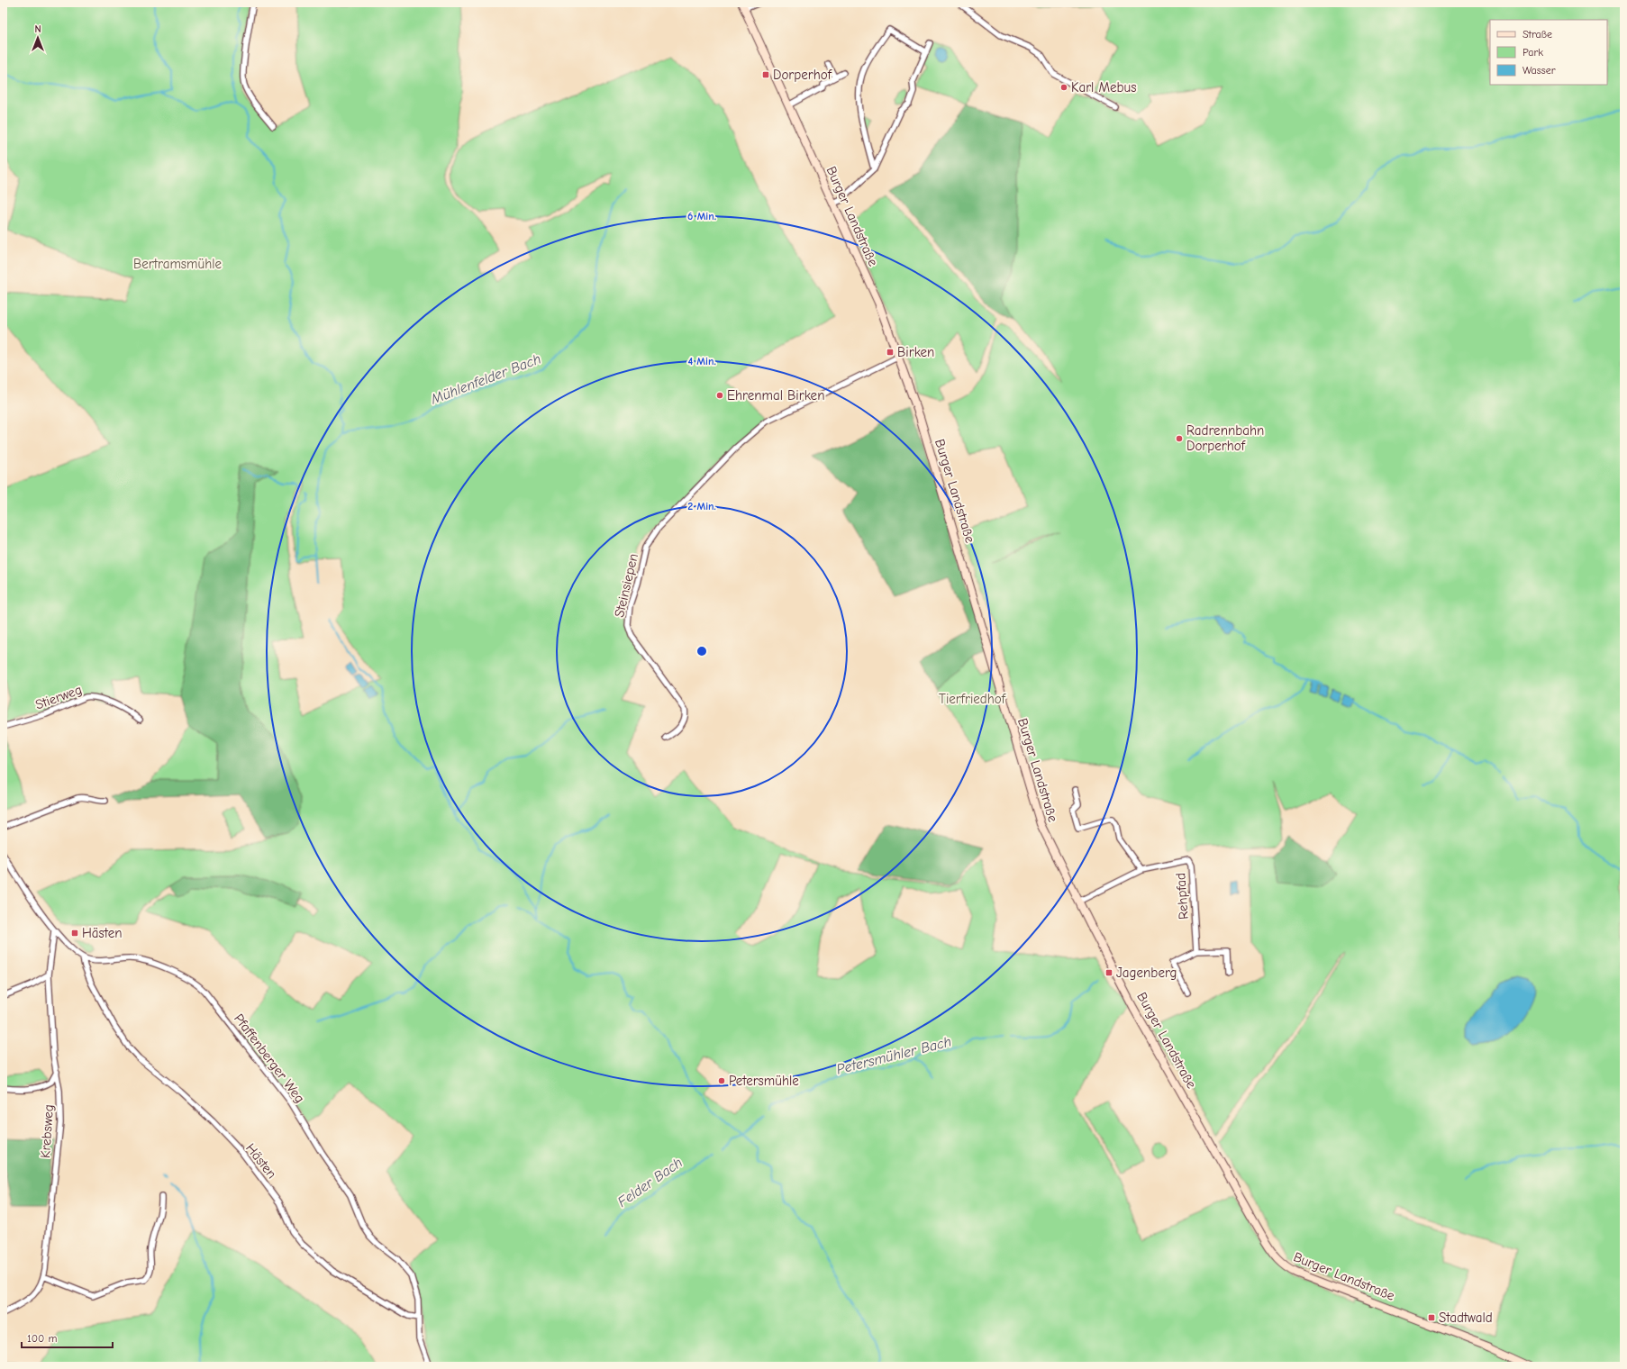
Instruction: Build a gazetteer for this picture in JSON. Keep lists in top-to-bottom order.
{
  "streets": {
    "main road": ["Burger Landstraße"],
    "street": [
      "Steinsiepen",
      "Stierweg",
      "Rehpfad",
      "Pfaffenberger Weg",
      "Krebsweg",
      "Hästen"
    ]
  },
  "crossings": [
    ["Burger Landstraße", "Steinsiepen"],
    ["Burger Landstraße", "Rehpfad"],
    ["Pfaffenberger Weg", "Hästen"]
  ],
  "water": ["Mühlenfelder Bach", "Petersmühler Bach", "Felder Bach"],
  "parks": ["Bertramsmühle", "Tierfriedhof"],
  "places": {
    "transit": [
      "Dorperhof",
      "Birken",
      "Hästen",
      "Jagenberg",
      "Stadtwald"
    ],
    "other": [
      "Karl Mebus",
      "Ehrenmal Birken",
      "Radrennbahn Dorperhof",
      "Petersmühle"
    ]
  },
  "legend": ["Straße", "Park", "Wasser"],
  "scale_bar": "100 m",
  "north": "top",
  "rings": ["6 Min.", "4 Min.", "2 Min."]
}
